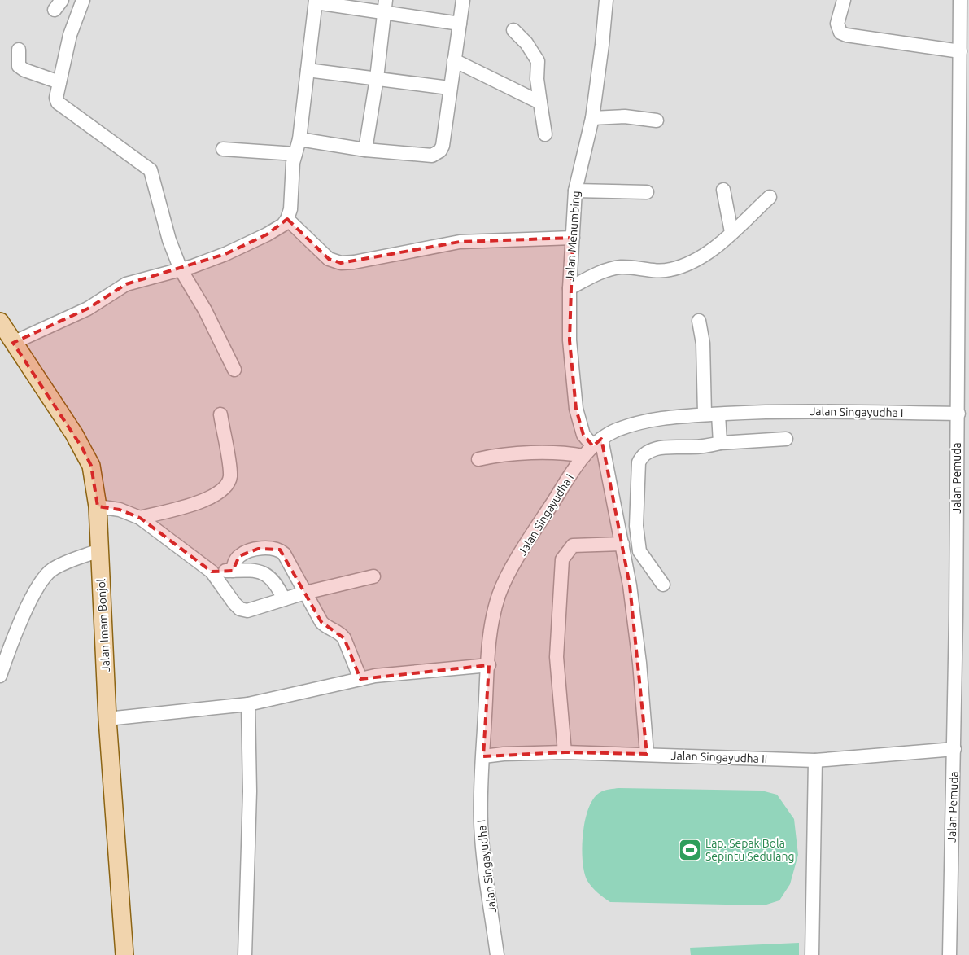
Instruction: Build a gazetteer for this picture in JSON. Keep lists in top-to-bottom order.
{
  "streets": {
    "main road": ["Jalan Imam Bonjol"],
    "street": [
      "Jalan Menumbing",
      "Jalan Singayudha I",
      "Jalan Pemuda",
      "Jalan Singayudha II"
    ]
  },
  "crossings": [
    ["Jalan Menumbing", "Jalan Singayudha I"],
    ["Jalan Singayudha I", "Jalan Pemuda"],
    ["Jalan Singayudha I", "Jalan Singayudha II"],
    ["Jalan Pemuda", "Jalan Singayudha II"]
  ],
  "places": {
    "sports": ["Lap. Sepak Bola Sepintu Sedulang"]
  }
}
